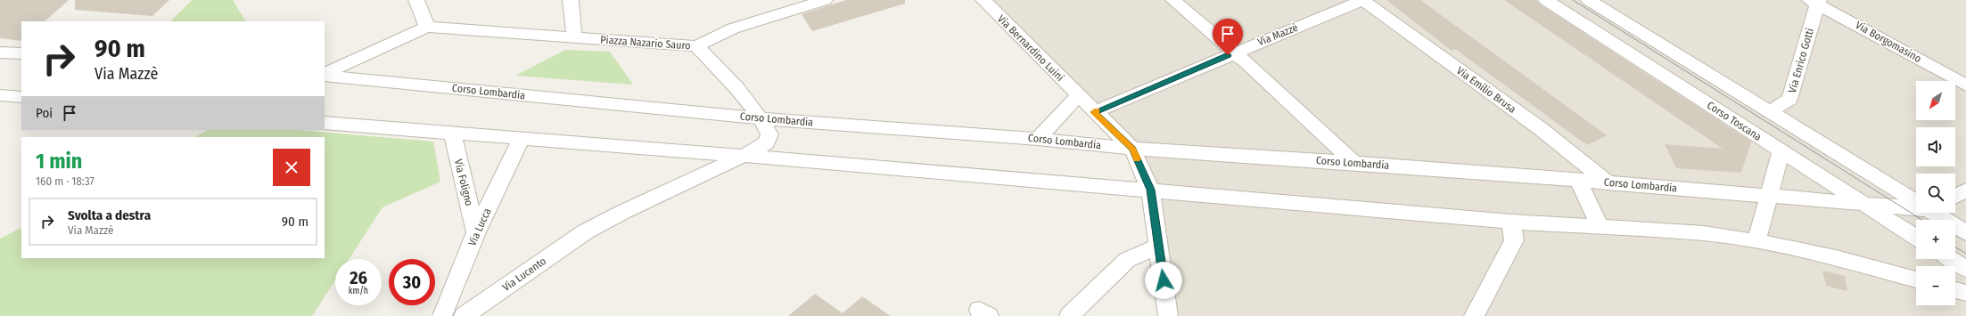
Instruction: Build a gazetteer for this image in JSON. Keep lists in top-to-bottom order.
{
  "streets": {
    "street": [
      "Via Mazzè",
      "Via Borgomasino",
      "Piazza Nazario Sauro",
      "Via Bernardino Luini",
      "Via Enrico Gotti",
      "Via Emilio Brusa",
      "Corso Lombardia",
      "Corso Toscana",
      "Via Foligno",
      "Via Lucca",
      "Via Lucento"
    ]
  },
  "crossings": [
    ["Via Mazzè", "Via Bernardino Luini"],
    ["Via Mazzè", "Via Emilio Brusa"],
    ["Via Borgomasino", "Via Enrico Gotti"],
    ["Piazza Nazario Sauro", "Corso Lombardia"],
    ["Piazza Nazario Sauro", "Via Lucento"],
    ["Via Bernardino Luini", "Corso Lombardia"],
    ["Via Emilio Brusa", "Corso Lombardia"],
    ["Corso Lombardia", "Corso Toscana"],
    ["Via Foligno", "Via Lucca"]
  ],
  "north": "bottom left",
  "page": {
    "turn": ["90 m", "Via Mazzè"],
    "map_buttons": ["+", "−"],
    "then": "Poi",
    "heading": ["1 min", "160 m · 18:37"],
    "list": [
      {
        "name": "Svolta a destra",
        "note": "Via Mazzè",
        "value": "90 m"
      }
    ],
    "speed": "26 km/h",
    "limit": "30"
  }
}
